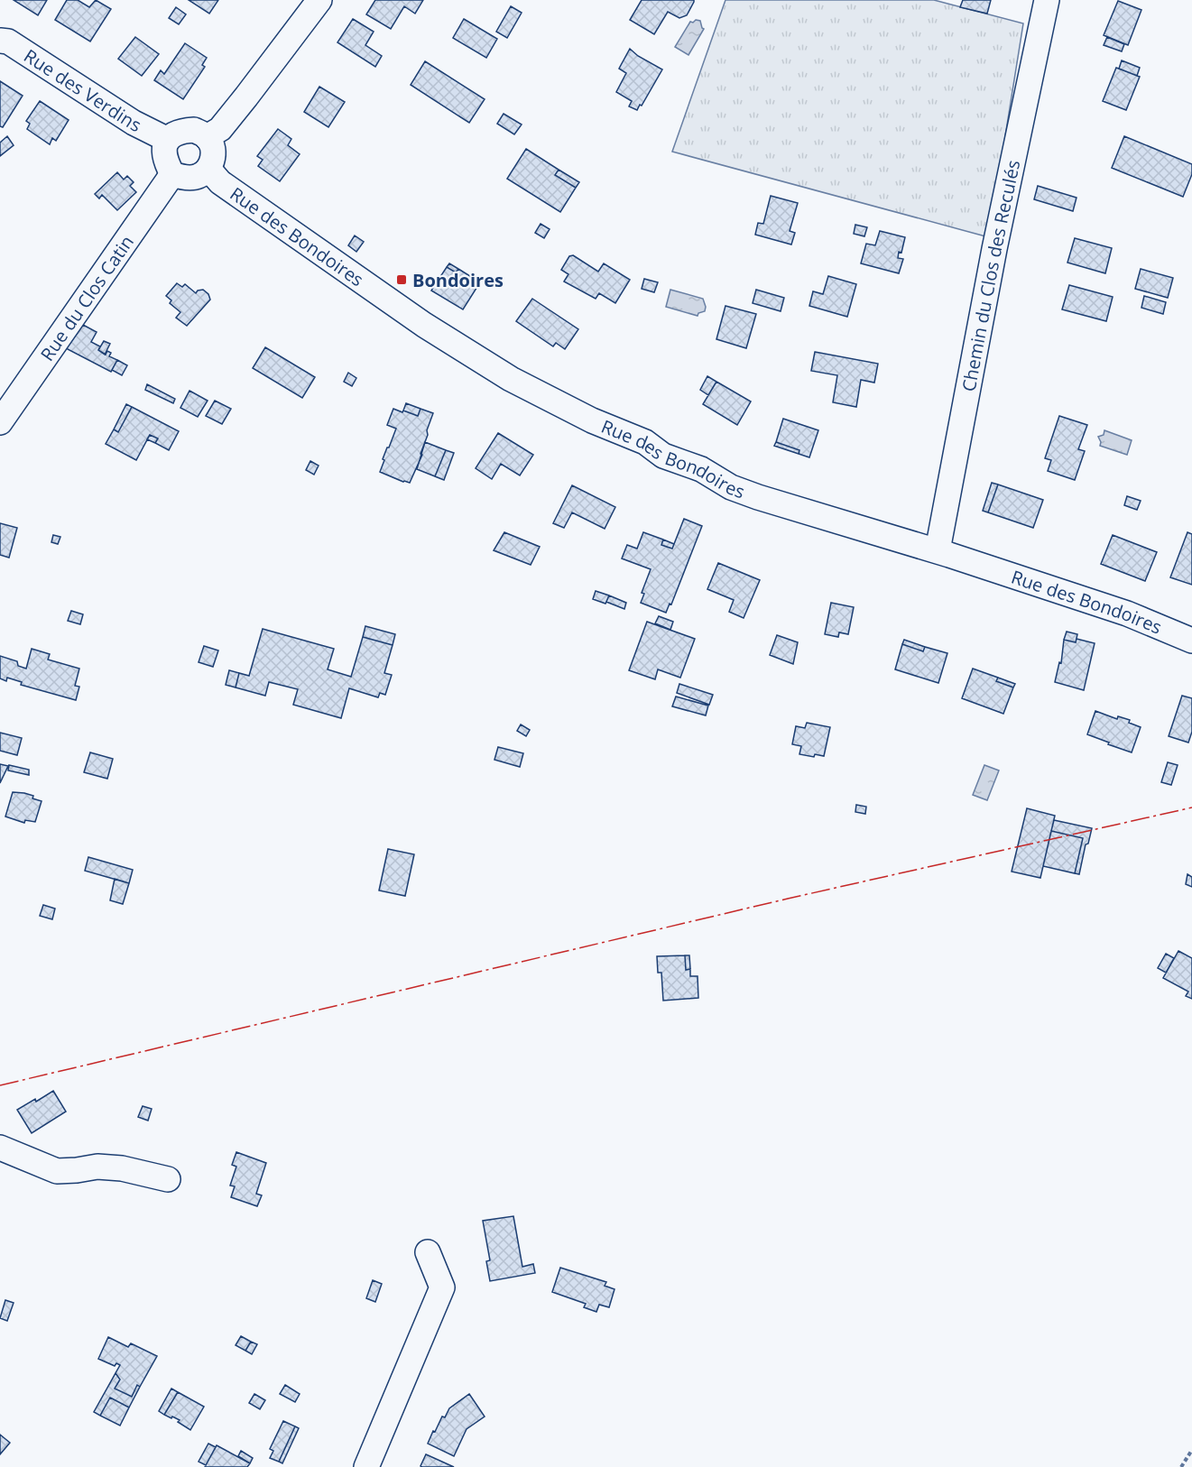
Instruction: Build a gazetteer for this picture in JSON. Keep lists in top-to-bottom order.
{
  "streets": {
    "street": [
      "Rue des Verdins",
      "Rue des Bondoires",
      "Chemin du Clos des Reculés",
      "Rue du Clos Catin"
    ]
  },
  "crossings": [
    ["Rue des Verdins", "Rue des Bondoires"],
    ["Rue des Verdins", "Rue du Clos Catin"],
    ["Rue des Bondoires", "Chemin du Clos des Reculés"],
    ["Rue des Bondoires", "Rue du Clos Catin"]
  ],
  "places": {
    "transit": ["Bondoires"]
  }
}
